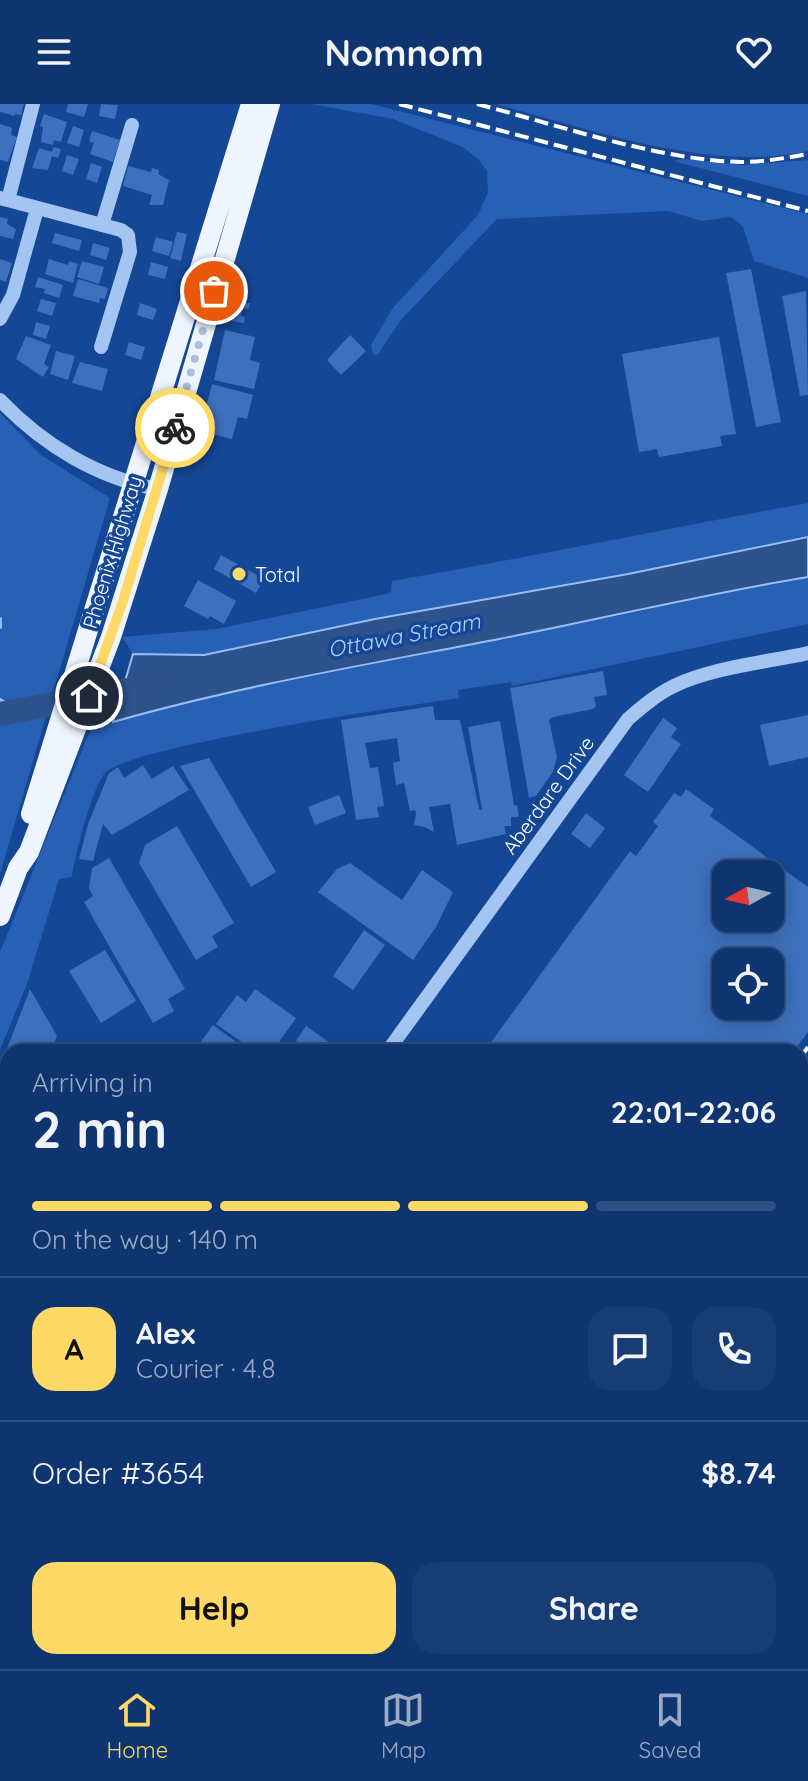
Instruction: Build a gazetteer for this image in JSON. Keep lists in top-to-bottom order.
{
  "streets": {
    "main road": ["Phoenix Highway"],
    "street": ["Aberdare Drive"]
  },
  "water": ["Ottawa Stream"],
  "places": ["Total"],
  "north": "left",
  "page": {
    "header": "Nomnom",
    "heading": ["2 min", "Arriving in", "22:01–22:06"],
    "panel": [
      "Alex",
      "Courier · 4.8",
      "Order #3654",
      "$8.74"
    ],
    "bar": "On the way · 140 m",
    "round": "A",
    "buttons": ["Help", "Share"],
    "tabs": ["Home", "Map", "Saved"]
  }
}
